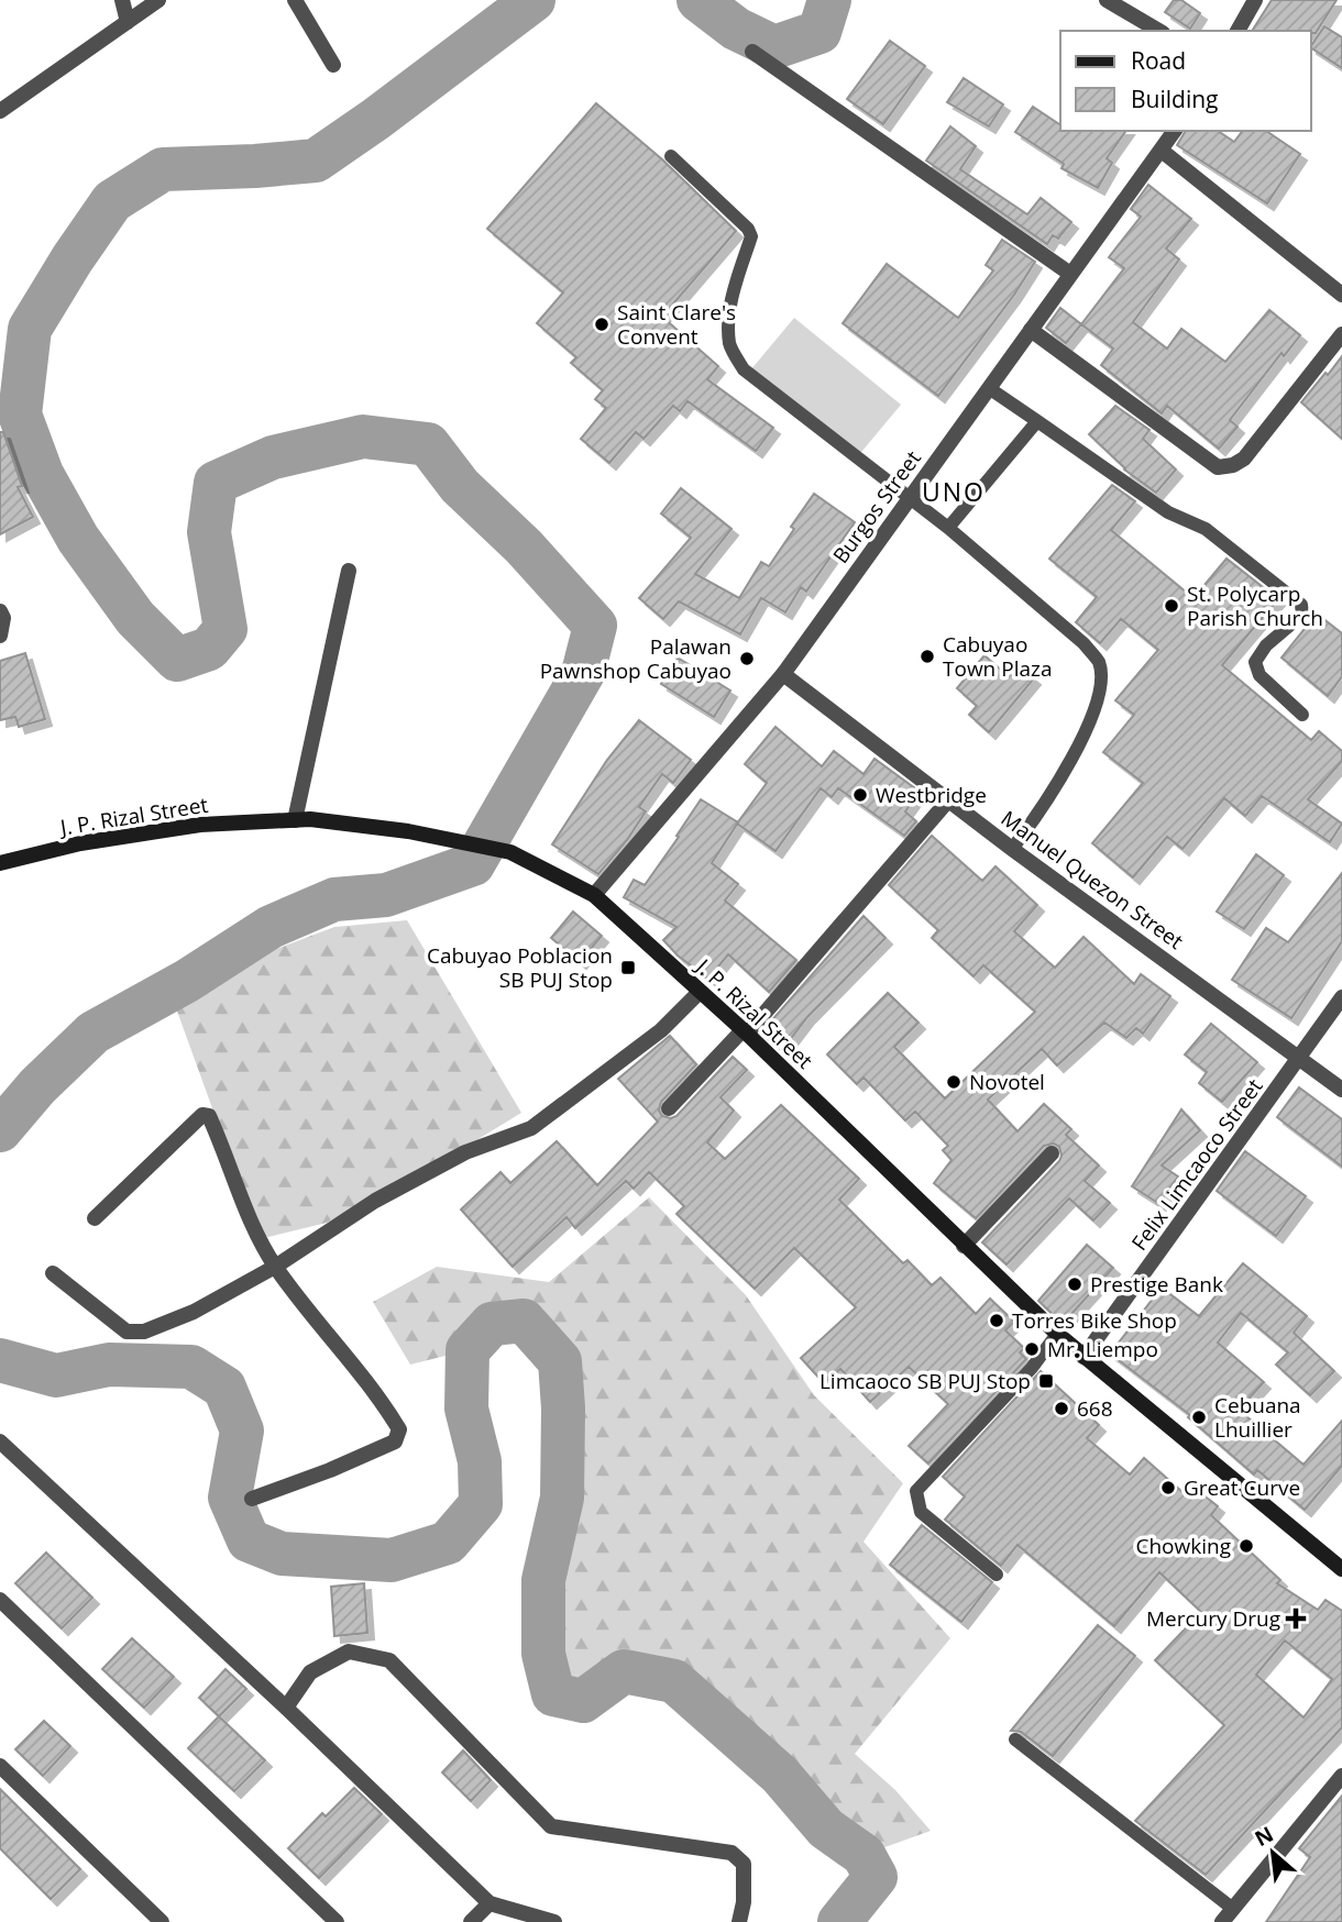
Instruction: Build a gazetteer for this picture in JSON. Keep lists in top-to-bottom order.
{
  "streets": {
    "main road": ["J. P. Rizal Street"],
    "street": ["Burgos Street", "Manuel Quezon Street", "Felix Limcaoco Street"]
  },
  "crossings": [
    ["Burgos Street", "J. P. Rizal Street"],
    ["Burgos Street", "Manuel Quezon Street"],
    ["J. P. Rizal Street", "Felix Limcaoco Street"],
    ["Manuel Quezon Street", "Felix Limcaoco Street"]
  ],
  "districts": ["UNO"],
  "places": {
    "other": [
      "Saint Clare's Convent",
      "St. Polycarp Parish Church",
      "Cabuyao Town Plaza",
      "Palawan Pawnshop Cabuyao",
      "Westbridge",
      "Novotel",
      "Prestige Bank",
      "Torres Bike Shop",
      "Mr. Liempo",
      "668",
      "Cebuana Lhuillier",
      "Great Curve",
      "Chowking"
    ],
    "transit": ["Cabuyao Poblacion SB PUJ Stop", "Limcaoco SB PUJ Stop"],
    "health": ["Mercury Drug"]
  },
  "legend": ["Road", "Building"],
  "north": "top left"
}
